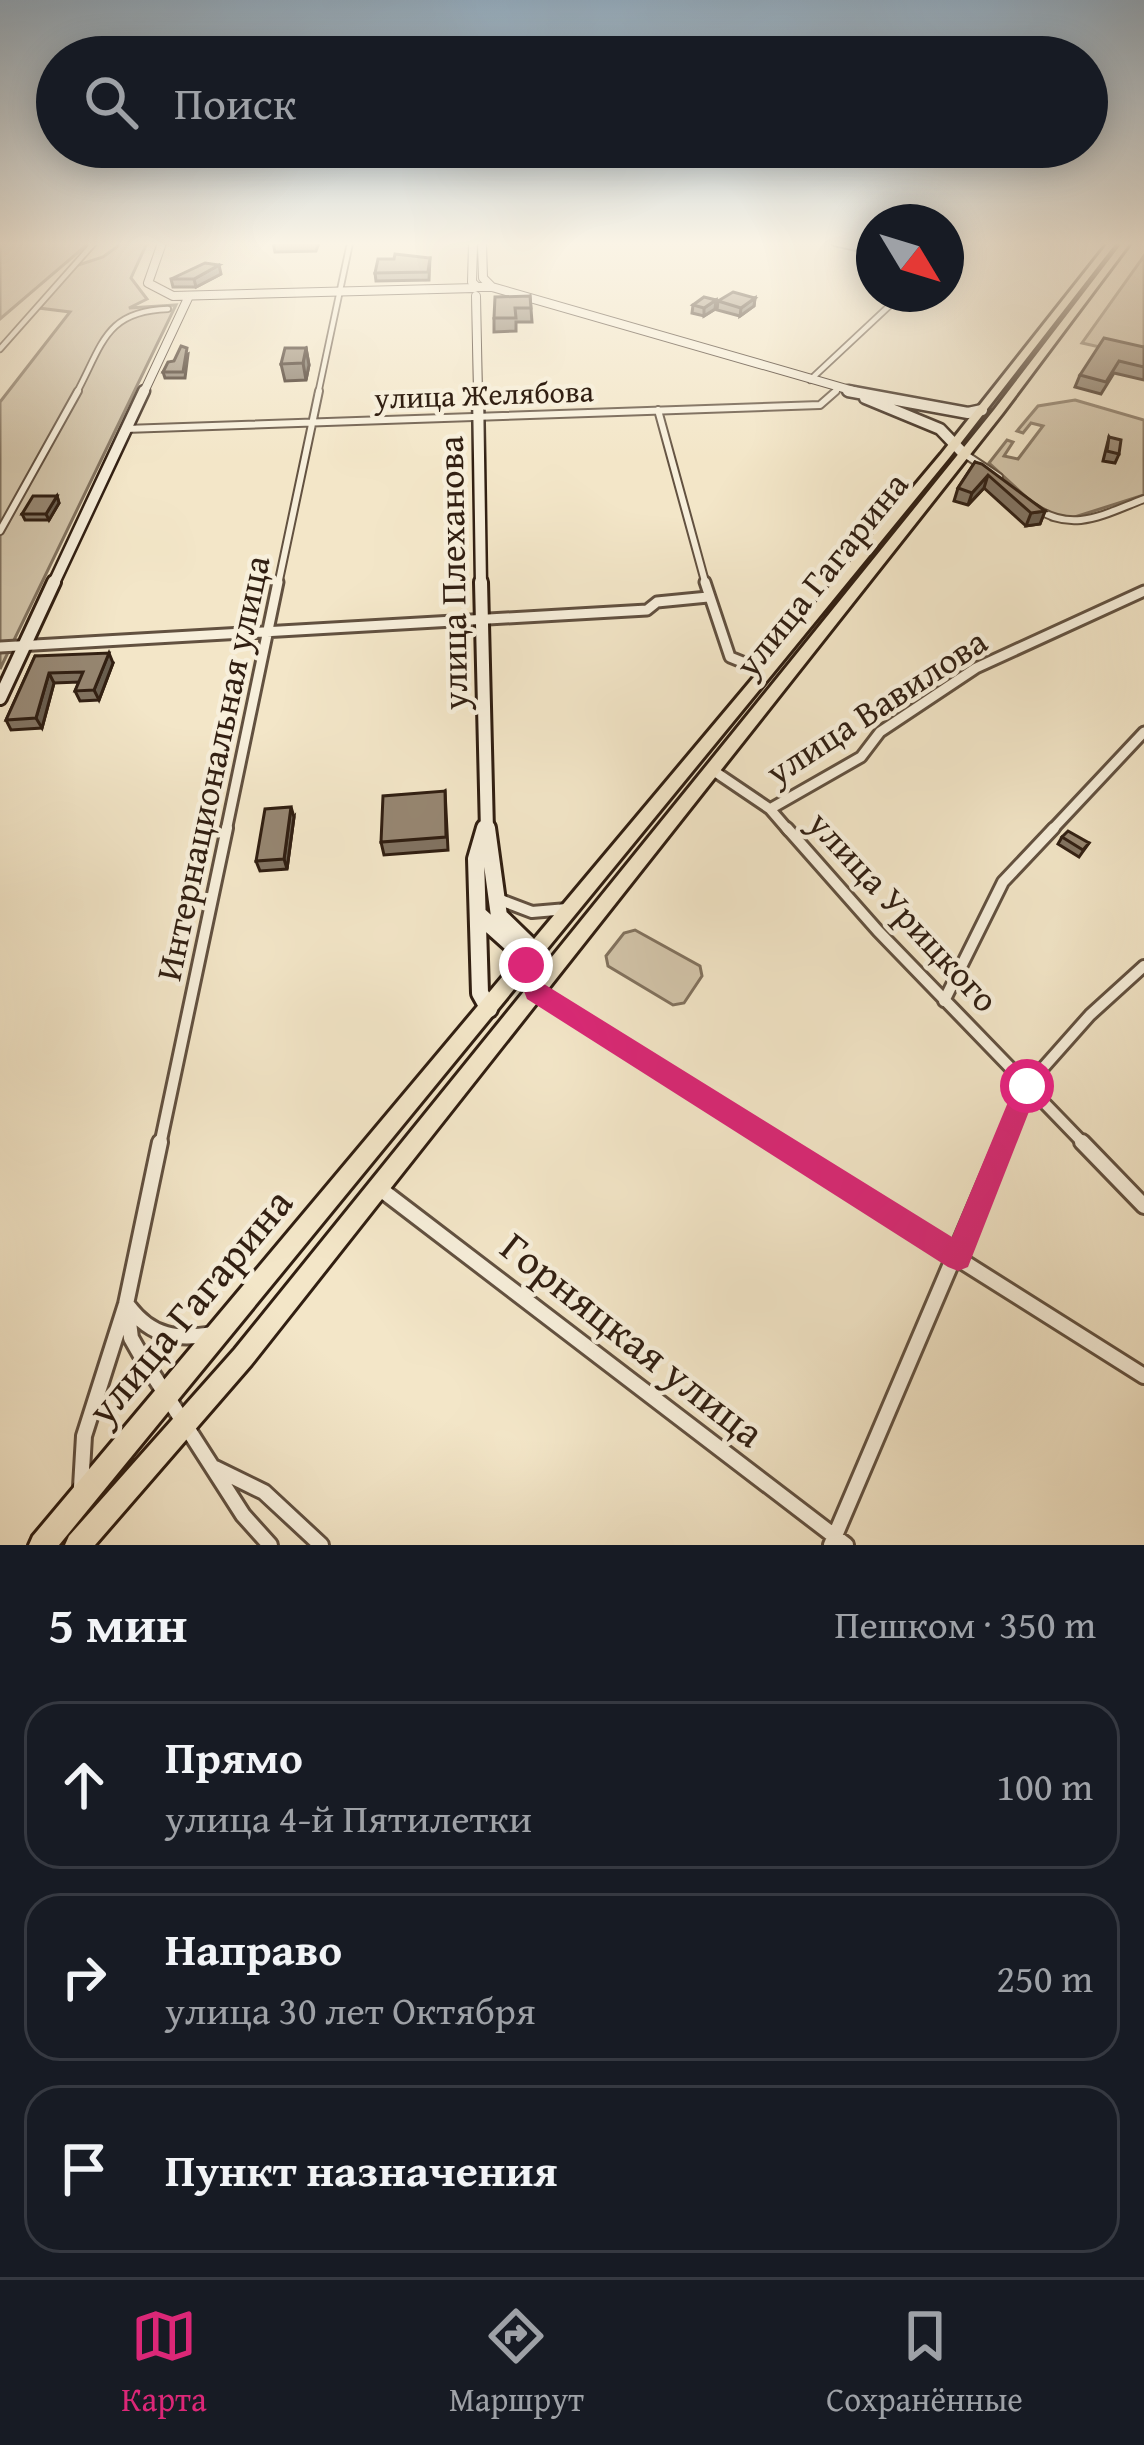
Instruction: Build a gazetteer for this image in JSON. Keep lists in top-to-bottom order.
{
  "streets": {
    "main road": ["улица Плеханова", "улица Гагарина"],
    "street": [
      "улица Желябова",
      "улица Вавилова",
      "Интернациональная улица",
      "улица Урицкого",
      "Горняцкая улица"
    ]
  },
  "crossings": [
    ["улица Желябова", "улица Плеханова"],
    ["улица Желябова", "Интернациональная улица"],
    ["улица Плеханова", "улица Гагарина"],
    ["улица Гагарина", "Интернациональная улица"],
    ["улица Гагарина", "улица Урицкого"],
    ["улица Гагарина", "Горняцкая улица"],
    ["улица Вавилова", "улица Урицкого"]
  ],
  "north": "bottom right",
  "page": {
    "search": "Поиск",
    "heading": ["5 мин", "Пешком · 350 m"],
    "list": [
      ["Прямо", "улица 4-й Пятилетки", "100 m"],
      ["Направо", "улица 30 лет Октября", "250 m"],
      "Пункт назначения"
    ],
    "nav": ["Карта", "Маршрут", "Сохранённые"]
  }
}
